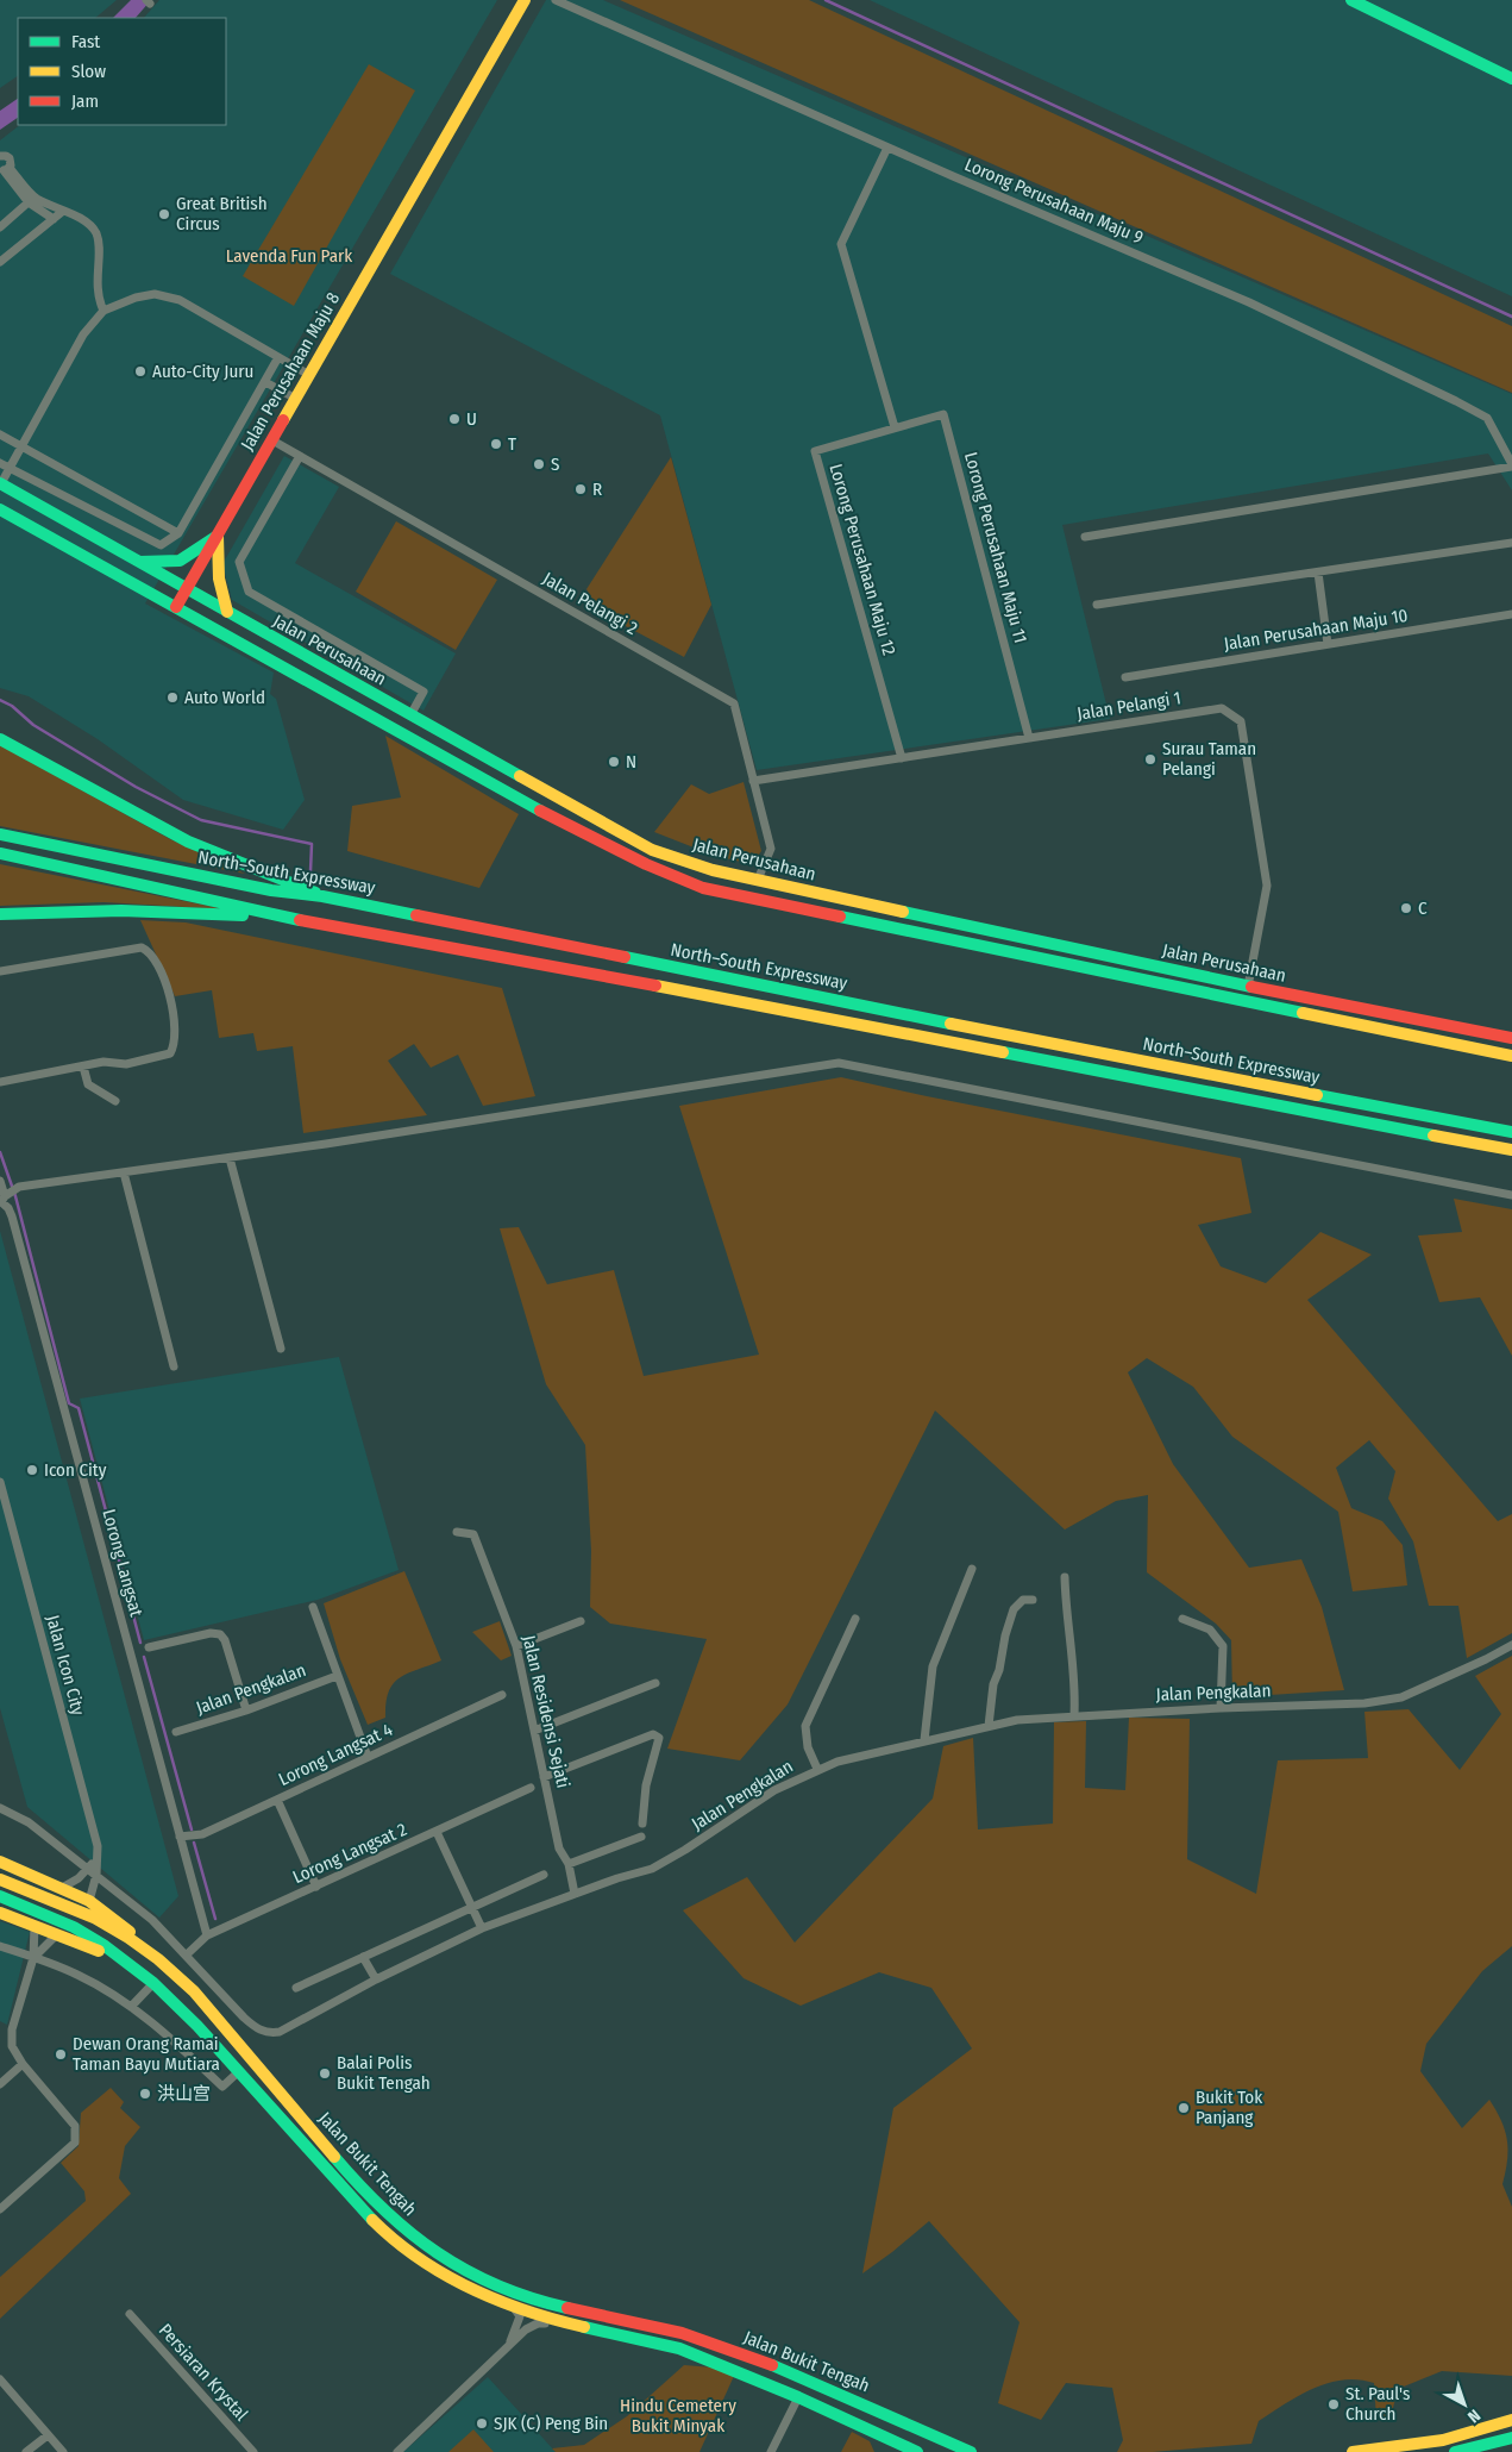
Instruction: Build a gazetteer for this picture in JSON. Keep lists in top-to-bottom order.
{
  "streets": {
    "main road": [
      "Jalan Perusahaan Maju 8",
      "Jalan Perusahaan",
      "North–South Expressway",
      "Jalan Bukit Tengah"
    ],
    "street": [
      "Lorong Perusahaan Maju 9",
      "Lorong Perusahaan Maju 11",
      "Lorong Perusahaan Maju 12",
      "Jalan Pelangi 2",
      "Jalan Perusahaan Maju 10",
      "Jalan Pelangi 1",
      "Lorong Langsat",
      "Jalan Icon City",
      "Jalan Pengkalan",
      "Jalan Residensi Sejati",
      "Lorong Langsat 4",
      "Lorong Langsat 2",
      "Persiaran Krystal"
    ]
  },
  "crossings": [
    ["Jalan Perusahaan Maju 8", "Jalan Pelangi 2"],
    ["Jalan Perusahaan Maju 8", "Jalan Perusahaan"],
    ["Lorong Perusahaan Maju 11", "Lorong Perusahaan Maju 12"],
    ["Lorong Perusahaan Maju 11", "Jalan Pelangi 1"],
    ["Lorong Perusahaan Maju 12", "Jalan Pelangi 1"],
    ["Jalan Pelangi 2", "Jalan Perusahaan"],
    ["Jalan Pelangi 2", "Jalan Pelangi 1"],
    ["Jalan Perusahaan", "Jalan Pelangi 1"],
    ["Lorong Langsat", "Lorong Langsat 4"],
    ["Lorong Langsat", "Lorong Langsat 2"],
    ["Jalan Icon City", "Jalan Pengkalan"],
    ["Jalan Pengkalan", "Jalan Residensi Sejati"],
    ["Jalan Pengkalan", "Lorong Langsat 2"]
  ],
  "parks": ["Lavenda Fun Park", "Hindu Cemetery Bukit Minyak"],
  "places": [
    "Great British Circus",
    "Auto-City Juru",
    "U",
    "T",
    "S",
    "R",
    "Auto World",
    "Surau Taman Pelangi",
    "N",
    "C",
    "Icon City",
    "Dewan Orang Ramai Taman Bayu Mutiara",
    "Balai Polis Bukit Tengah",
    "洪山宫",
    "Bukit Tok Panjang",
    "St. Paul's Church",
    "SJK (C) Peng Bin"
  ],
  "legend": ["Fast", "Slow", "Jam"],
  "north": "bottom right"
}
